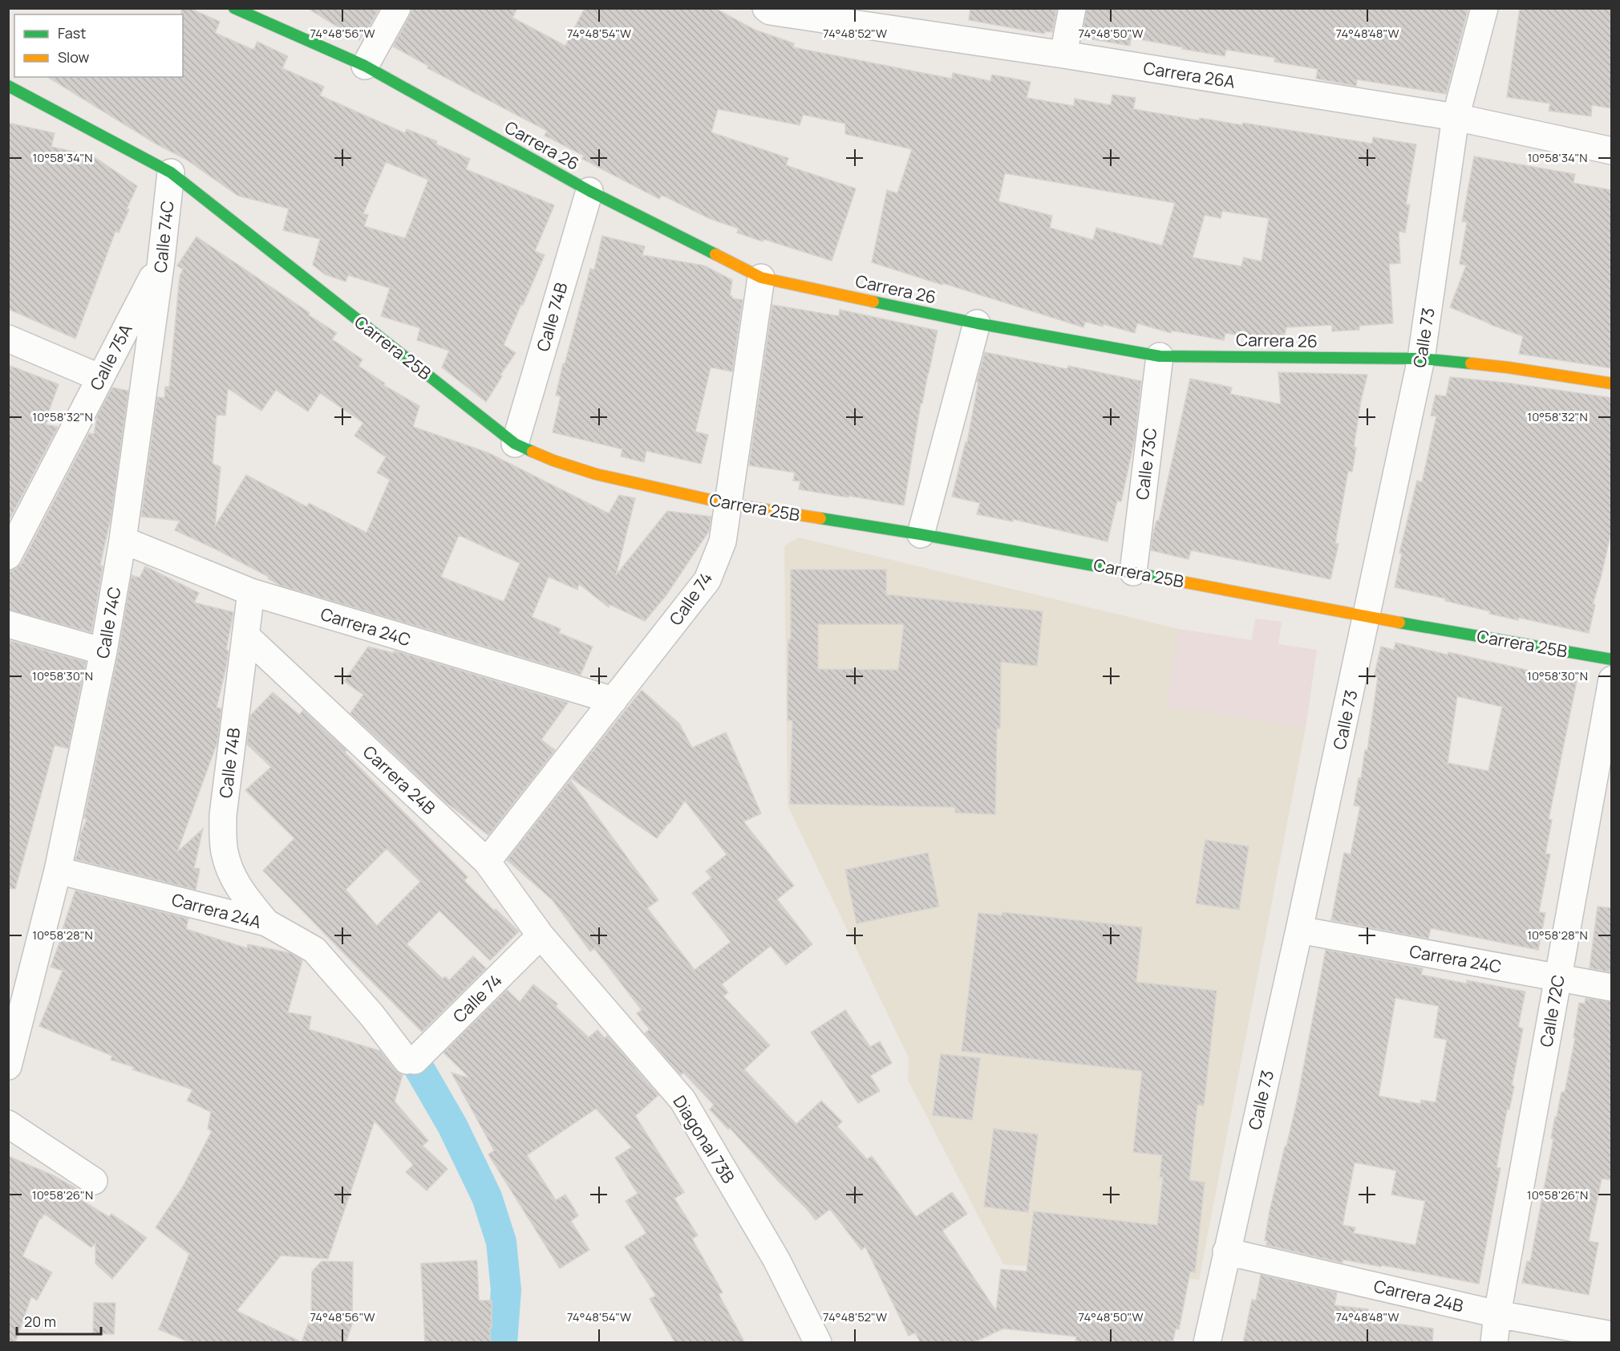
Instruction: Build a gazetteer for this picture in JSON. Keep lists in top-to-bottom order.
{
  "streets": {
    "street": [
      "Carrera 26A",
      "Carrera 26",
      "Calle 74C",
      "Calle 74B",
      "Calle 73",
      "Carrera 25B",
      "Calle 75A",
      "Calle 73C",
      "Calle 74",
      "Carrera 24C",
      "Carrera 24B",
      "Carrera 24A",
      "Calle 72C",
      "Diagonal 73B"
    ]
  },
  "crossings": [
    ["Carrera 26A", "Calle 73"],
    ["Carrera 26", "Calle 74B"],
    ["Carrera 26", "Calle 73"],
    ["Carrera 26", "Calle 73C"],
    ["Carrera 26", "Calle 74"],
    ["Calle 74C", "Carrera 25B"],
    ["Calle 74C", "Calle 75A"],
    ["Calle 74C", "Carrera 24C"],
    ["Calle 74C", "Carrera 24A"],
    ["Calle 74B", "Carrera 25B"],
    ["Calle 74B", "Carrera 24C"],
    ["Calle 74B", "Carrera 24B"],
    ["Calle 74B", "Carrera 24A"],
    ["Calle 73", "Carrera 25B"],
    ["Calle 73", "Carrera 24C"],
    ["Calle 73", "Carrera 24B"],
    ["Carrera 25B", "Calle 73C"],
    ["Carrera 25B", "Calle 74"],
    ["Calle 74", "Carrera 24C"],
    ["Calle 74", "Carrera 24B"],
    ["Calle 74", "Carrera 24A"],
    ["Calle 74", "Diagonal 73B"],
    ["Carrera 24C", "Calle 72C"],
    ["Carrera 24B", "Calle 72C"],
    ["Carrera 24B", "Diagonal 73B"]
  ],
  "legend": ["Fast", "Slow"],
  "scale_bar": "20 m",
  "coordinates": [
    "74°48'56\"W",
    "74°48'54\"W",
    "74°48'52\"W",
    "74°48'50\"W",
    "74°48'48\"W",
    "10°58'34\"N",
    "10°58'32\"N",
    "10°58'30\"N",
    "10°58'28\"N",
    "10°58'26\"N"
  ]
}
